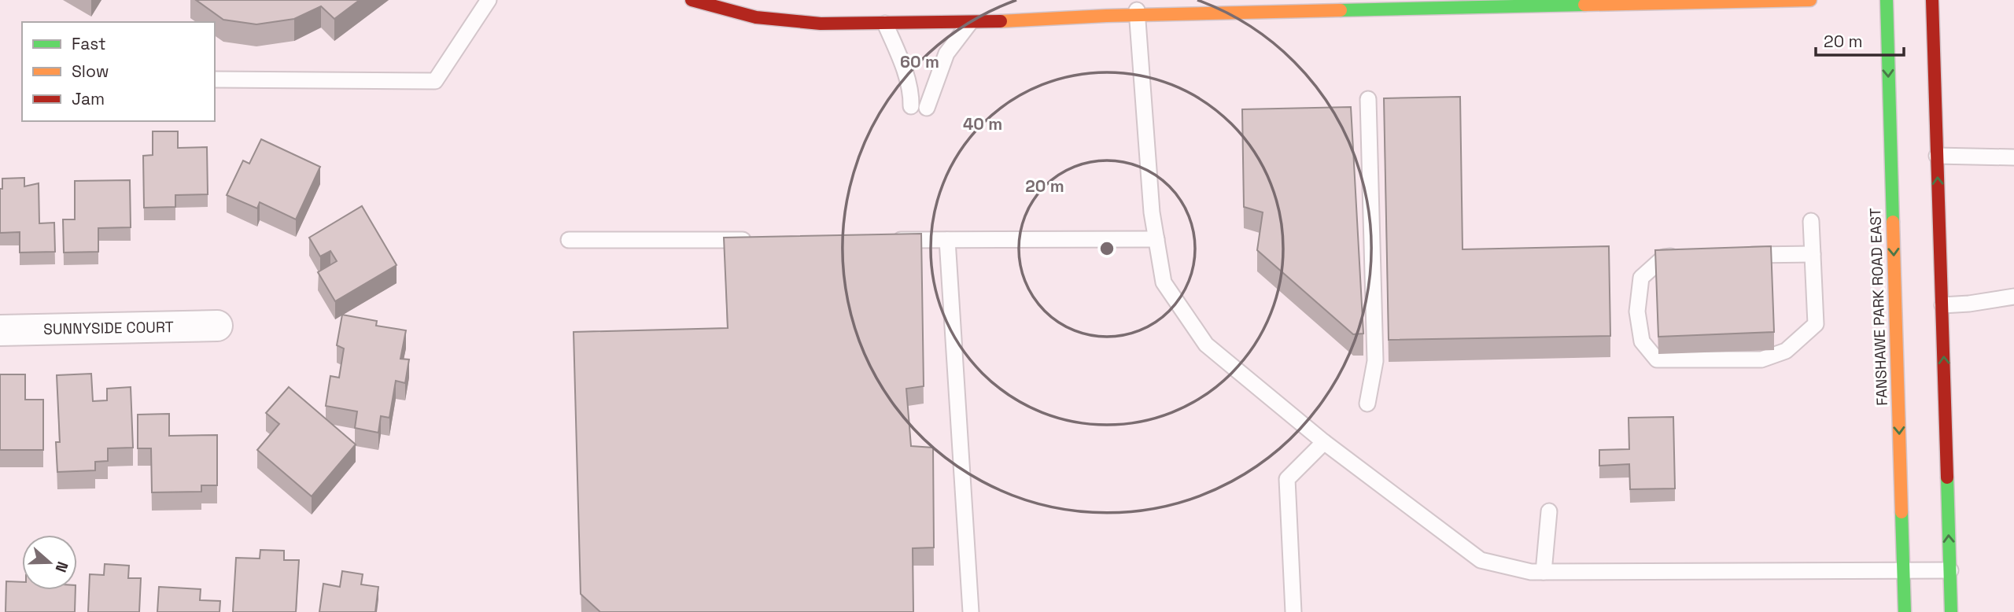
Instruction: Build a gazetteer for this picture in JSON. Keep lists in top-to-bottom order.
{
  "streets": {
    "main road": ["FANSHAWE PARK ROAD EAST"],
    "street": ["SUNNYSIDE COURT"]
  },
  "legend": ["Fast", "Slow", "Jam"],
  "scale_bar": "20 m",
  "north": "right",
  "rings": ["60 m", "40 m", "20 m"]
}
